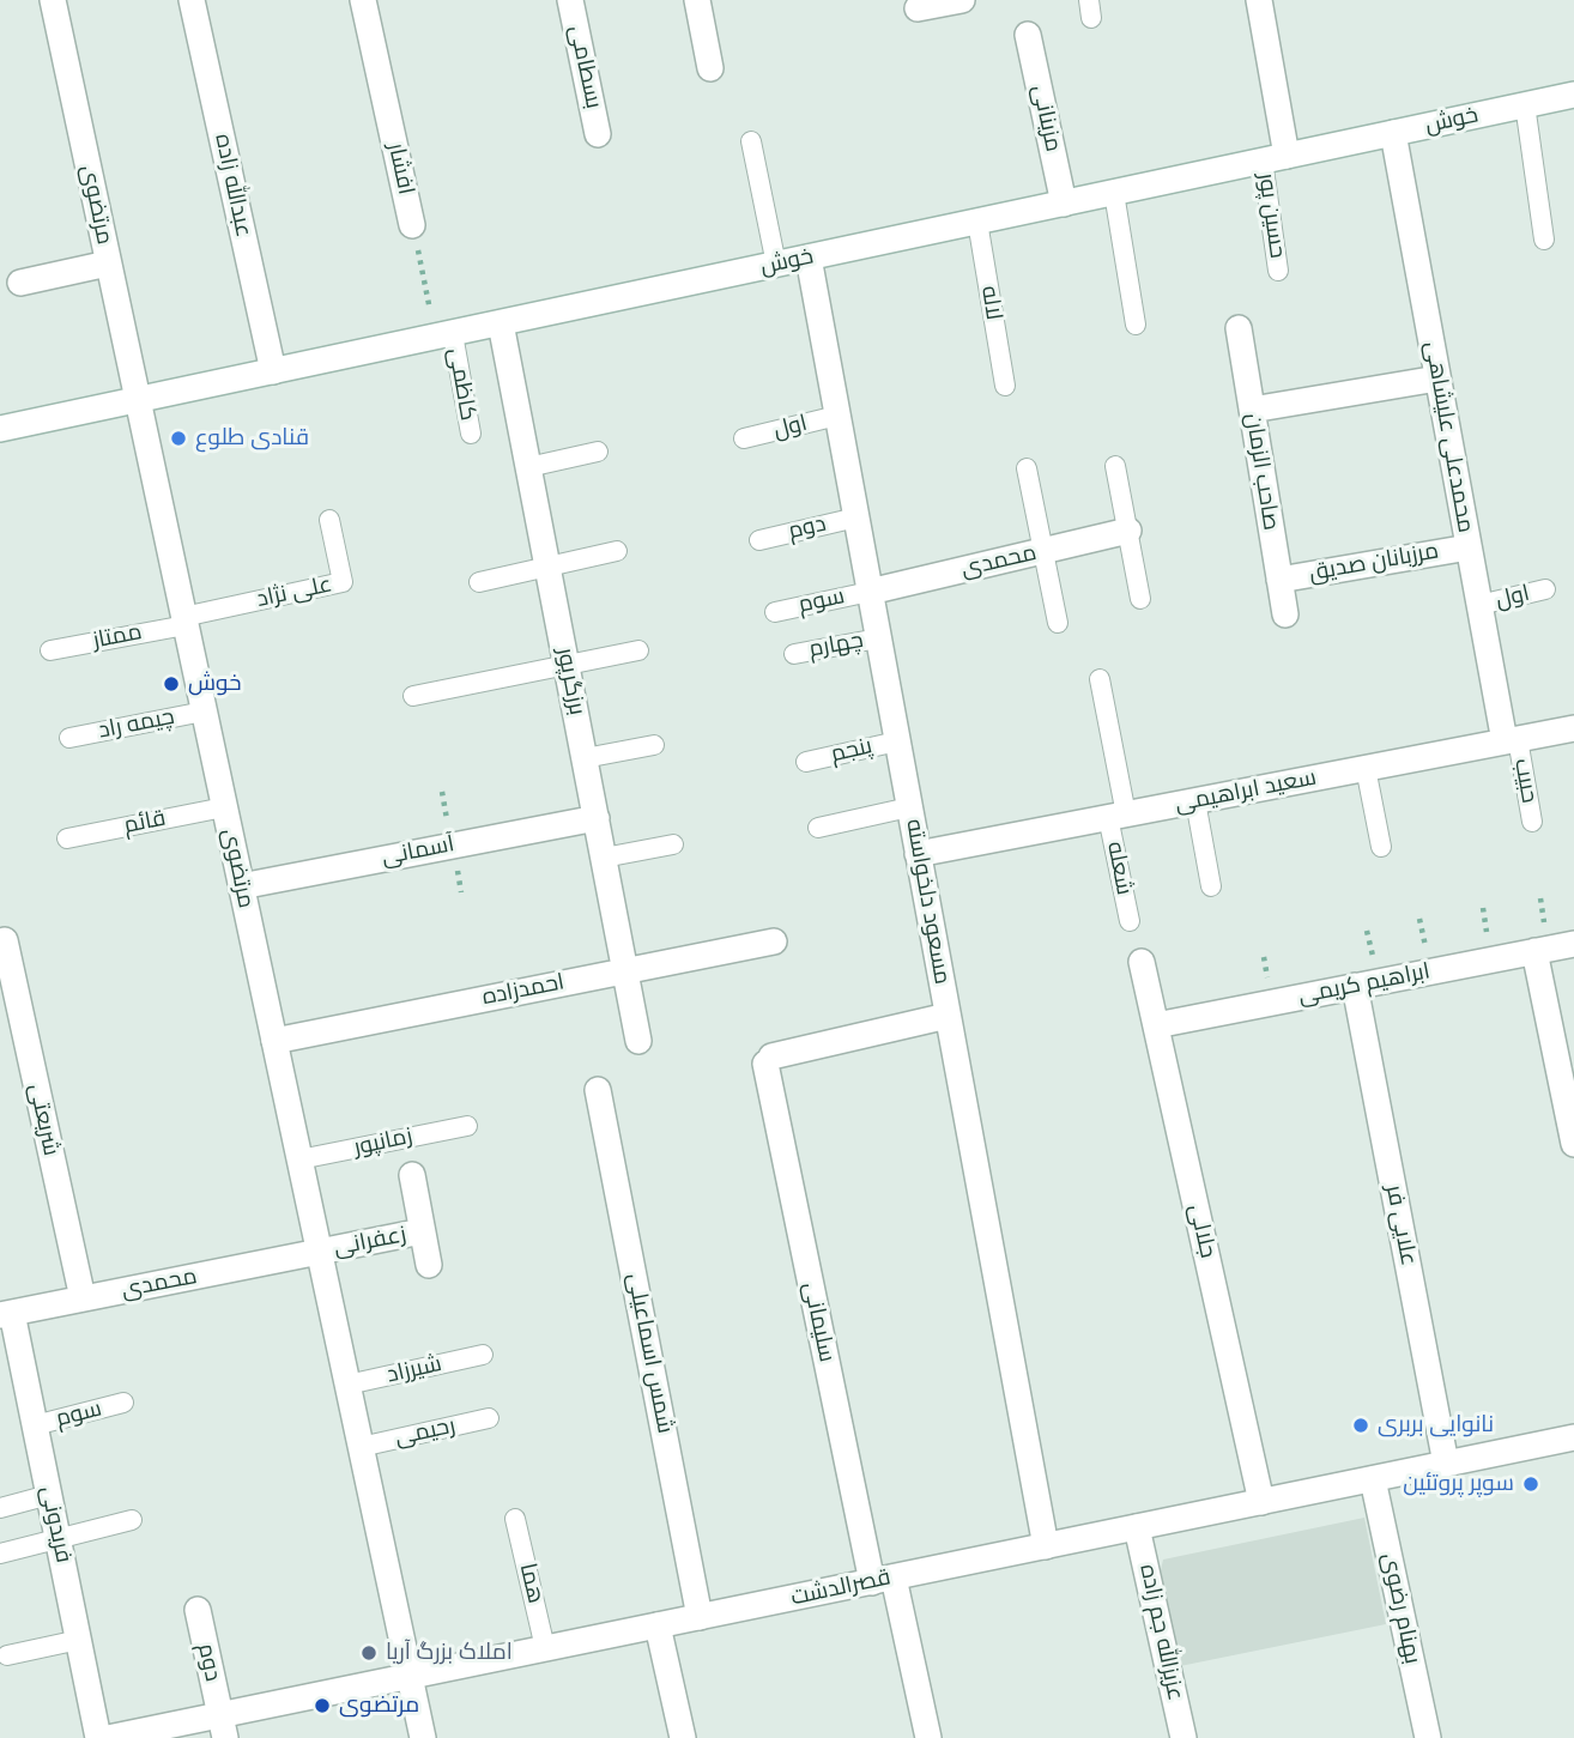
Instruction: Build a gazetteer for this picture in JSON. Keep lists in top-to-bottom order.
{
  "streets": {
    "street": [
      "بسطامی",
      "مزینانی",
      "خوش",
      "افشار",
      "عبدالله زاده",
      "مرتضوی",
      "محمدعلی علیشاهی",
      "صاحب الزمان",
      "دوم",
      "محمدی",
      "مرزبانان صدیق",
      "برزگرپور",
      "سعید ابراهیمی",
      "آسمانی",
      "مسعود دلخواسته",
      "ابراهیم کریمی",
      "احمدزاده",
      "شریعتی",
      "علایی فر",
      "جلالی",
      "زعفرانی",
      "سلیمانی",
      "شمس اسماعیلی",
      "فریدونی",
      "قصرالدشت",
      "بهنام رضوی",
      "عزیزالله جم زاده"
    ],
    "lane": [
      "حسین پور",
      "لاله",
      "کاظمی",
      "اول",
      "علی نژاد",
      "سوم",
      "ممتاز",
      "چهارم",
      "چیمه راد",
      "پنجم",
      "حبیب",
      "قائم",
      "شعله",
      "زمانپور",
      "شیرزاد",
      "رحیمی",
      "هما"
    ]
  },
  "crossings": [
    ["مزینانی", "خوش"],
    ["خوش", "افشار"],
    ["خوش", "عبدالله زاده"],
    ["خوش", "مرتضوی"],
    ["خوش", "حسین پور"],
    ["خوش", "لاله"],
    ["خوش", "کاظمی"],
    ["خوش", "محمدعلی علیشاهی"],
    ["خوش", "برزگرپور"],
    ["خوش", "مسعود دلخواسته"],
    ["افشار", "کاظمی"],
    ["مرتضوی", "محمدی"],
    ["مرتضوی", "علی نژاد"],
    ["مرتضوی", "ممتاز"],
    ["مرتضوی", "چیمه راد"],
    ["مرتضوی", "قائم"],
    ["مرتضوی", "آسمانی"],
    ["مرتضوی", "احمدزاده"],
    ["مرتضوی", "زمانپور"],
    ["مرتضوی", "زعفرانی"],
    ["مرتضوی", "شیرزاد"],
    ["مرتضوی", "رحیمی"],
    ["مرتضوی", "قصرالدشت"],
    ["اول", "محمدعلی علیشاهی"],
    ["اول", "مسعود دلخواسته"],
    ["محمدعلی علیشاهی", "مرزبانان صدیق"],
    ["محمدعلی علیشاهی", "حبیب"],
    ["محمدعلی علیشاهی", "سعید ابراهیمی"],
    ["صاحب الزمان", "مرزبانان صدیق"],
    ["دوم", "مسعود دلخواسته"],
    ["دوم", "قصرالدشت"],
    ["محمدی", "سوم"],
    ["محمدی", "مسعود دلخواسته"],
    ["محمدی", "شریعتی"],
    ["محمدی", "زعفرانی"],
    ["محمدی", "فریدونی"],
    ["علی نژاد", "ممتاز"],
    ["سوم", "مسعود دلخواسته"],
    ["سوم", "فریدونی"],
    ["چهارم", "مسعود دلخواسته"],
    ["برزگرپور", "آسمانی"],
    ["برزگرپور", "احمدزاده"],
    ["پنجم", "مسعود دلخواسته"],
    ["حبیب", "سعید ابراهیمی"],
    ["سعید ابراهیمی", "شعله"],
    ["سعید ابراهیمی", "مسعود دلخواسته"],
    ["مسعود دلخواسته", "سلیمانی"],
    ["مسعود دلخواسته", "قصرالدشت"],
    ["ابراهیم کریمی", "علایی فر"],
    ["ابراهیم کریمی", "جلالی"],
    ["علایی فر", "قصرالدشت"],
    ["جلالی", "قصرالدشت"],
    ["سلیمانی", "قصرالدشت"],
    ["شمس اسماعیلی", "قصرالدشت"],
    ["هما", "قصرالدشت"],
    ["قصرالدشت", "بهنام رضوی"],
    ["قصرالدشت", "عزیزالله جم زاده"]
  ],
  "places": [
    "قنادی طلوع",
    "خوش",
    "نانوایی بربری",
    "سوپر پروتئین",
    "املاک بزرگ آریا",
    "مرتضوی"
  ]
}
